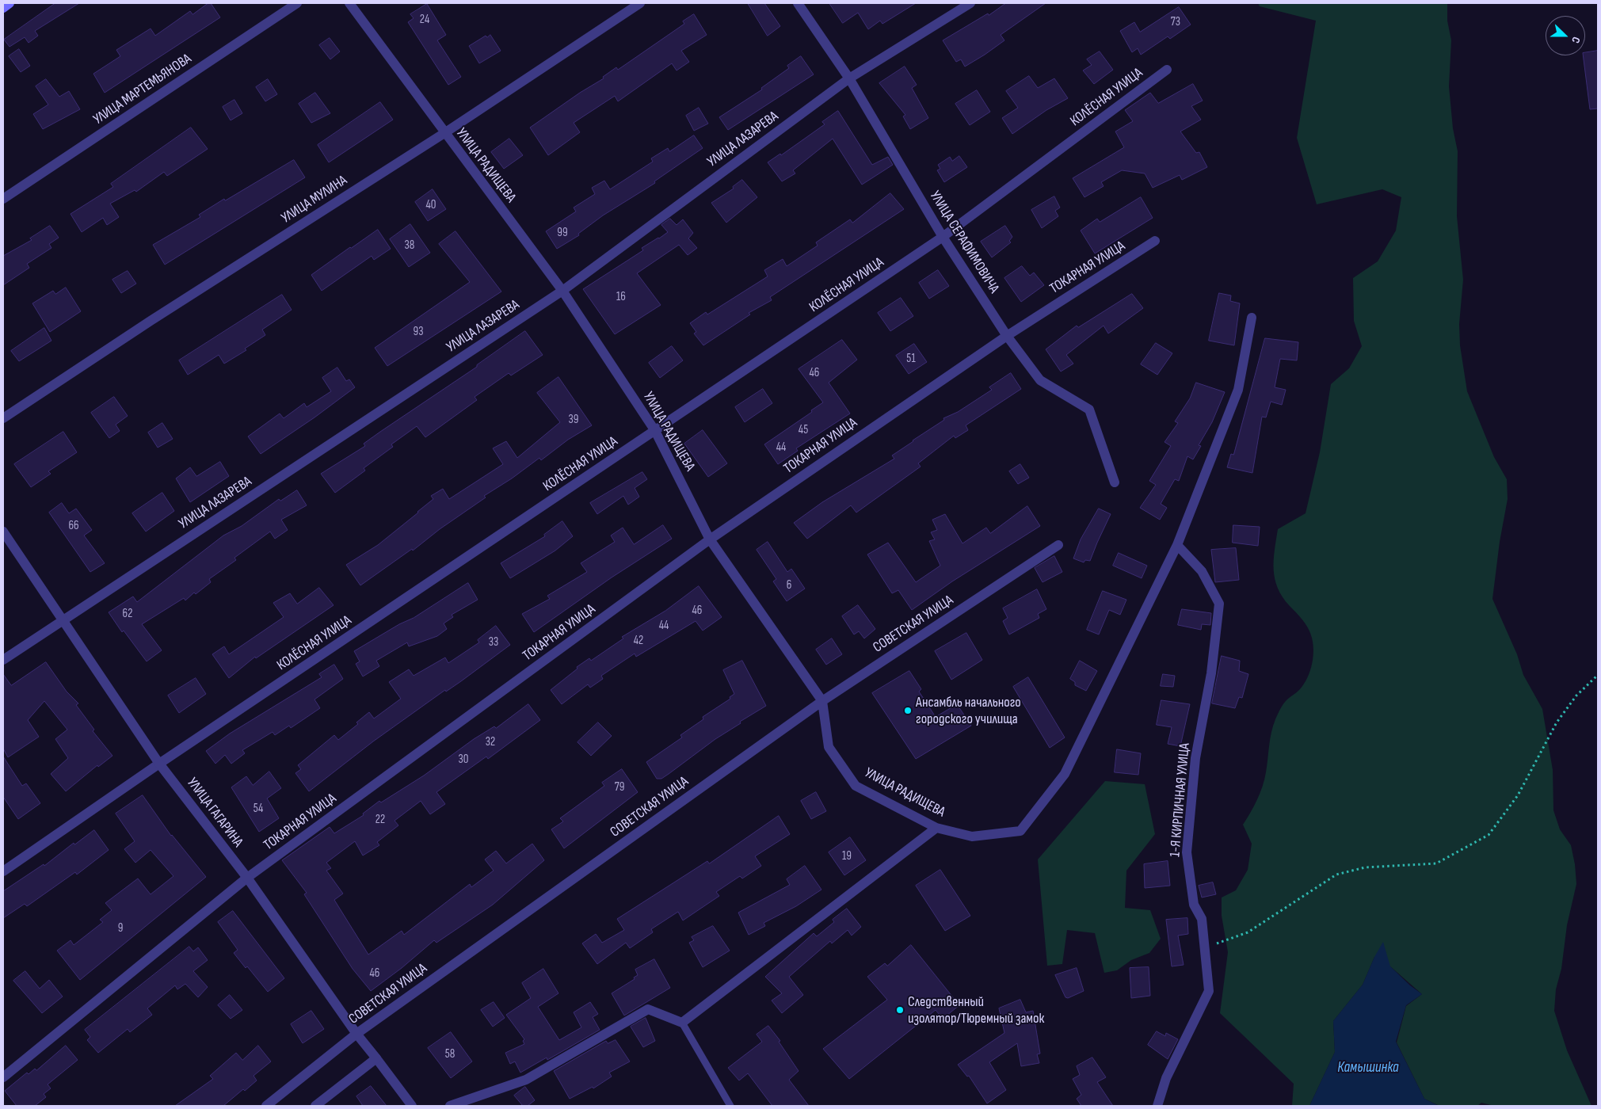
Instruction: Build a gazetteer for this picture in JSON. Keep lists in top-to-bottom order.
{
  "streets": {
    "street": [
      "УЛИЦА МАРТЕМЬЯНОВА",
      "КОЛЁСНАЯ УЛИЦА",
      "УЛИЦА ЛАЗАРЕВА",
      "УЛИЦА РАДИЩЕВА",
      "УЛИЦА МУЛИНА",
      "УЛИЦА СЕРАФИМОВИЧА",
      "ТОКАРНАЯ УЛИЦА",
      "СОВЕТСКАЯ УЛИЦА",
      "1-Я КИРПИЧНАЯ УЛИЦА",
      "УЛИЦА ГАГАРИНА"
    ]
  },
  "crossings": [
    ["КОЛЁСНАЯ УЛИЦА", "УЛИЦА РАДИЩЕВА"],
    ["КОЛЁСНАЯ УЛИЦА", "УЛИЦА СЕРАФИМОВИЧА"],
    ["КОЛЁСНАЯ УЛИЦА", "УЛИЦА ГАГАРИНА"],
    ["УЛИЦА ЛАЗАРЕВА", "УЛИЦА РАДИЩЕВА"],
    ["УЛИЦА ЛАЗАРЕВА", "УЛИЦА СЕРАФИМОВИЧА"],
    ["УЛИЦА ЛАЗАРЕВА", "УЛИЦА ГАГАРИНА"],
    ["УЛИЦА РАДИЩЕВА", "УЛИЦА МУЛИНА"],
    ["УЛИЦА РАДИЩЕВА", "ТОКАРНАЯ УЛИЦА"],
    ["УЛИЦА РАДИЩЕВА", "СОВЕТСКАЯ УЛИЦА"],
    ["УЛИЦА РАДИЩЕВА", "1-Я КИРПИЧНАЯ УЛИЦА"],
    ["УЛИЦА СЕРАФИМОВИЧА", "ТОКАРНАЯ УЛИЦА"],
    ["ТОКАРНАЯ УЛИЦА", "УЛИЦА ГАГАРИНА"],
    ["СОВЕТСКАЯ УЛИЦА", "УЛИЦА ГАГАРИНА"]
  ],
  "water": ["Камышинка"],
  "places": ["Ансамбль начального городского училища", "Следственный изолятор/Тюремный замок"],
  "house_numbers": [
    "24",
    "73",
    "40",
    "99",
    "38",
    "16",
    "93",
    "51",
    "46",
    "39",
    "45",
    "44",
    "66",
    "6",
    "46",
    "62",
    "44",
    "42",
    "33",
    "32",
    "30",
    "79",
    "54",
    "22",
    "19",
    "9",
    "46",
    "58"
  ],
  "north": "right"
}
